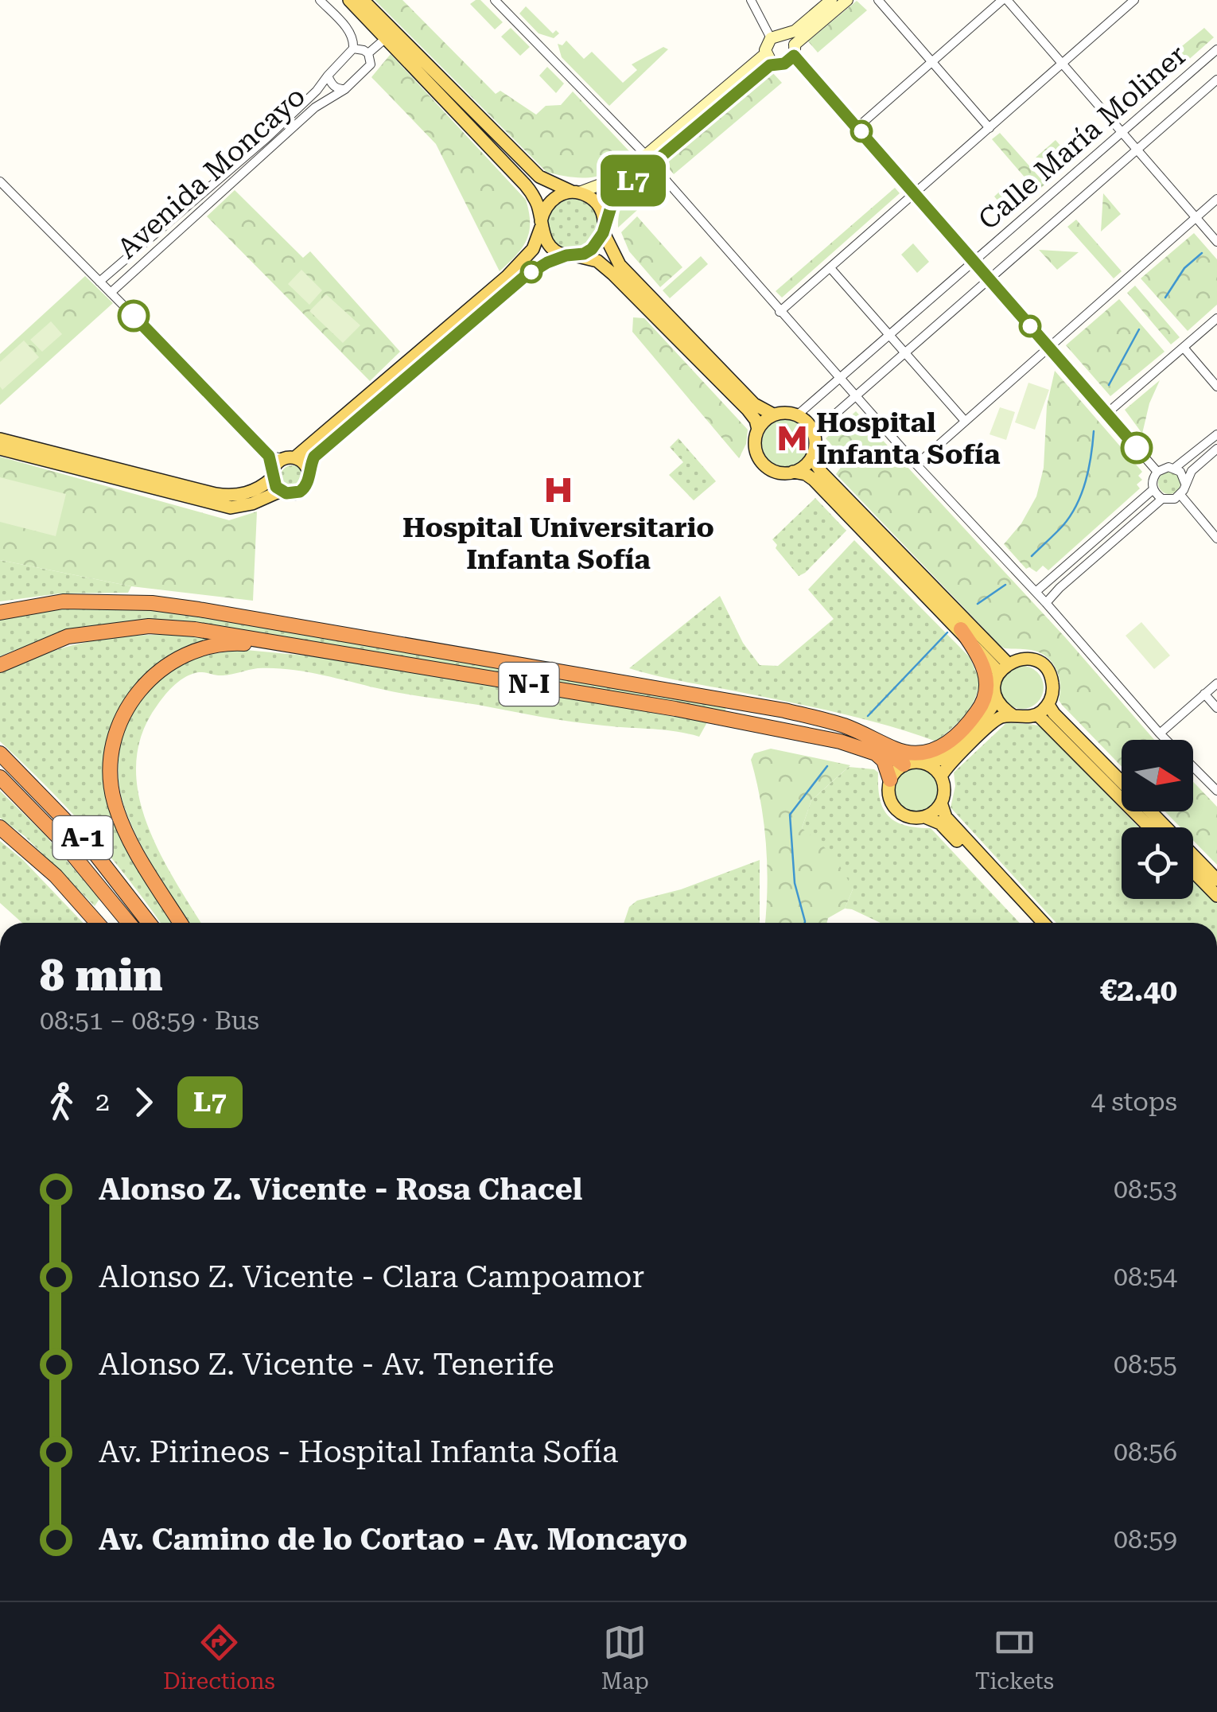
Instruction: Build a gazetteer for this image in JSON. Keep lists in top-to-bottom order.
{
  "streets": {
    "highway": ["N-I", "A-1"],
    "street": ["Calle María Moliner", "Avenida Moncayo"]
  },
  "places": {
    "metro station": ["Hospital Infanta Sofía"],
    "hospital": ["Hospital Universitario Infanta Sofía"]
  },
  "lines": ["bus line L7"],
  "north": "right",
  "page": {
    "on_map": "L7",
    "heading": ["8 min", "08:51 – 08:59 · Bus", "€2.40"],
    "legs": ["2", "L7", "4 stops"],
    "list": [
      {
        "name": "Alonso Z. Vicente - Rosa Chacel",
        "value": "08:53"
      },
      {
        "name": "Alonso Z. Vicente - Clara Campoamor",
        "value": "08:54"
      },
      {
        "name": "Alonso Z. Vicente - Av. Tenerife",
        "value": "08:55"
      },
      {
        "name": "Av. Pirineos - Hospital Infanta Sofía",
        "value": "08:56"
      },
      {
        "name": "Av. Camino de lo Cortao - Av. Moncayo",
        "value": "08:59"
      }
    ],
    "tabs": ["Directions", "Map", "Tickets"]
  }
}
